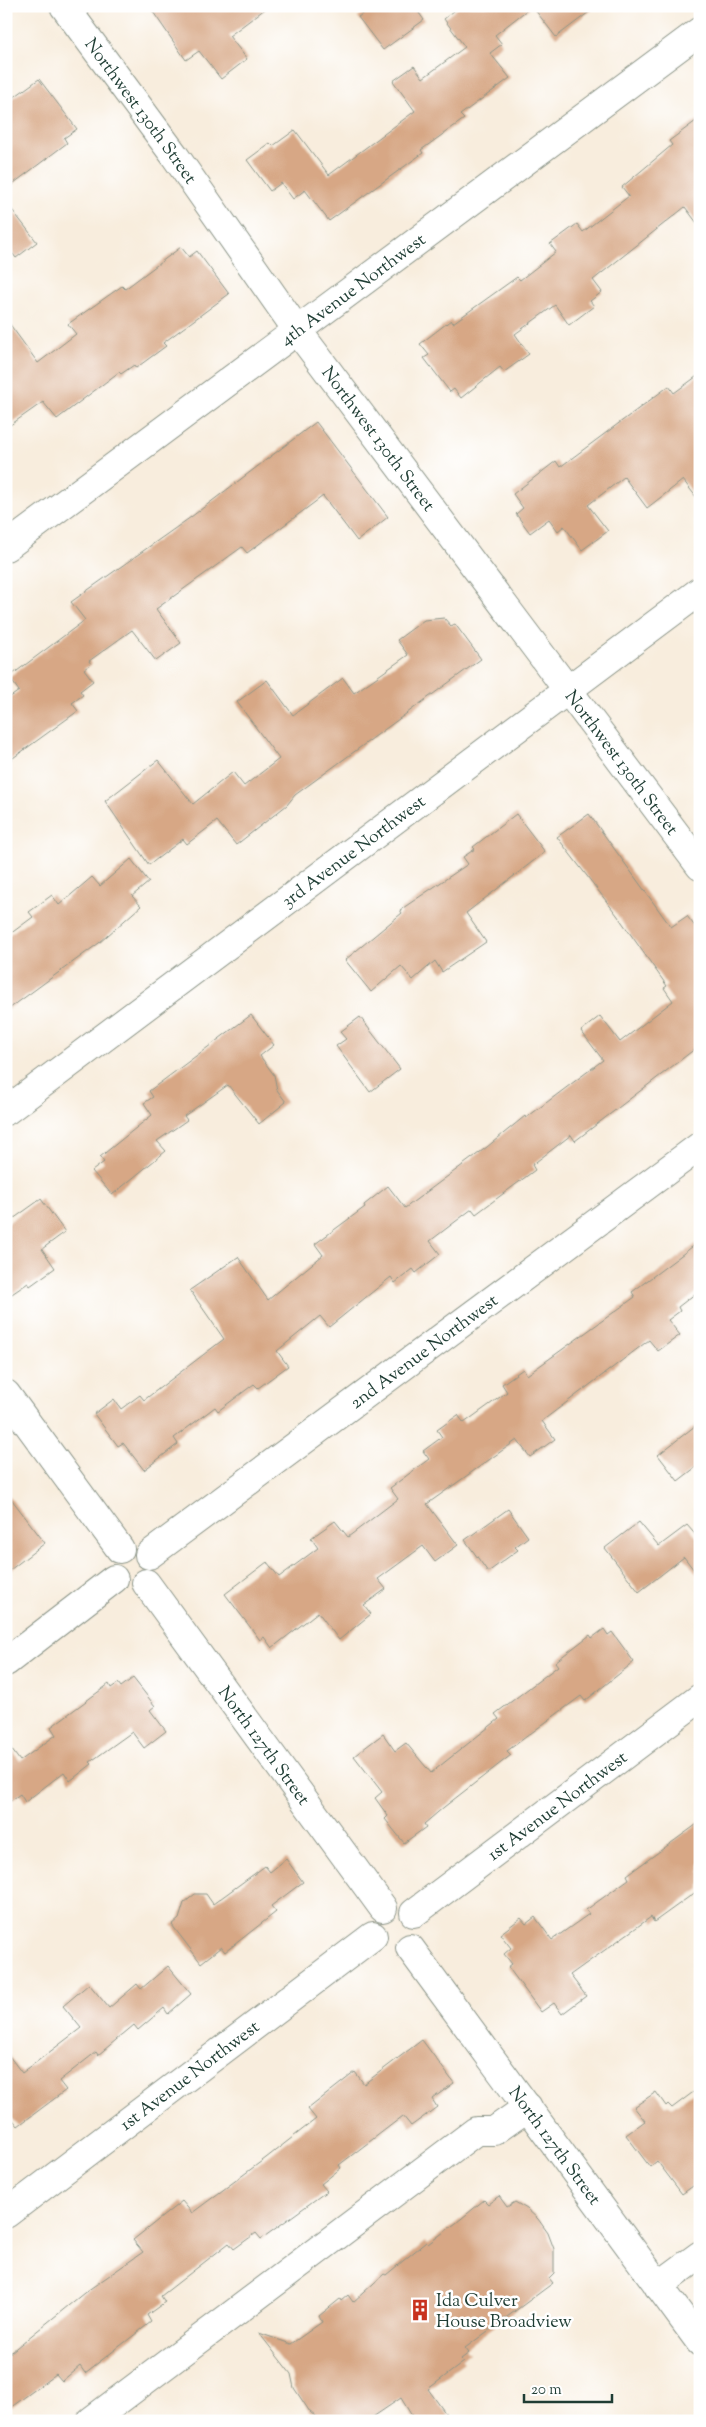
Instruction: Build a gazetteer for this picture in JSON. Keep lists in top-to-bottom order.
{
  "streets": {
    "street": [
      "Northwest 130th Street",
      "4th Avenue Northwest",
      "3rd Avenue Northwest",
      "2nd Avenue Northwest",
      "North 127th Street",
      "1st Avenue Northwest"
    ]
  },
  "crossings": [
    ["Northwest 130th Street", "4th Avenue Northwest"],
    ["Northwest 130th Street", "3rd Avenue Northwest"],
    ["2nd Avenue Northwest", "North 127th Street"],
    ["North 127th Street", "1st Avenue Northwest"]
  ],
  "places": {
    "building": ["Ida Culver House Broadview"]
  },
  "scale_bar": "20 m"
}
